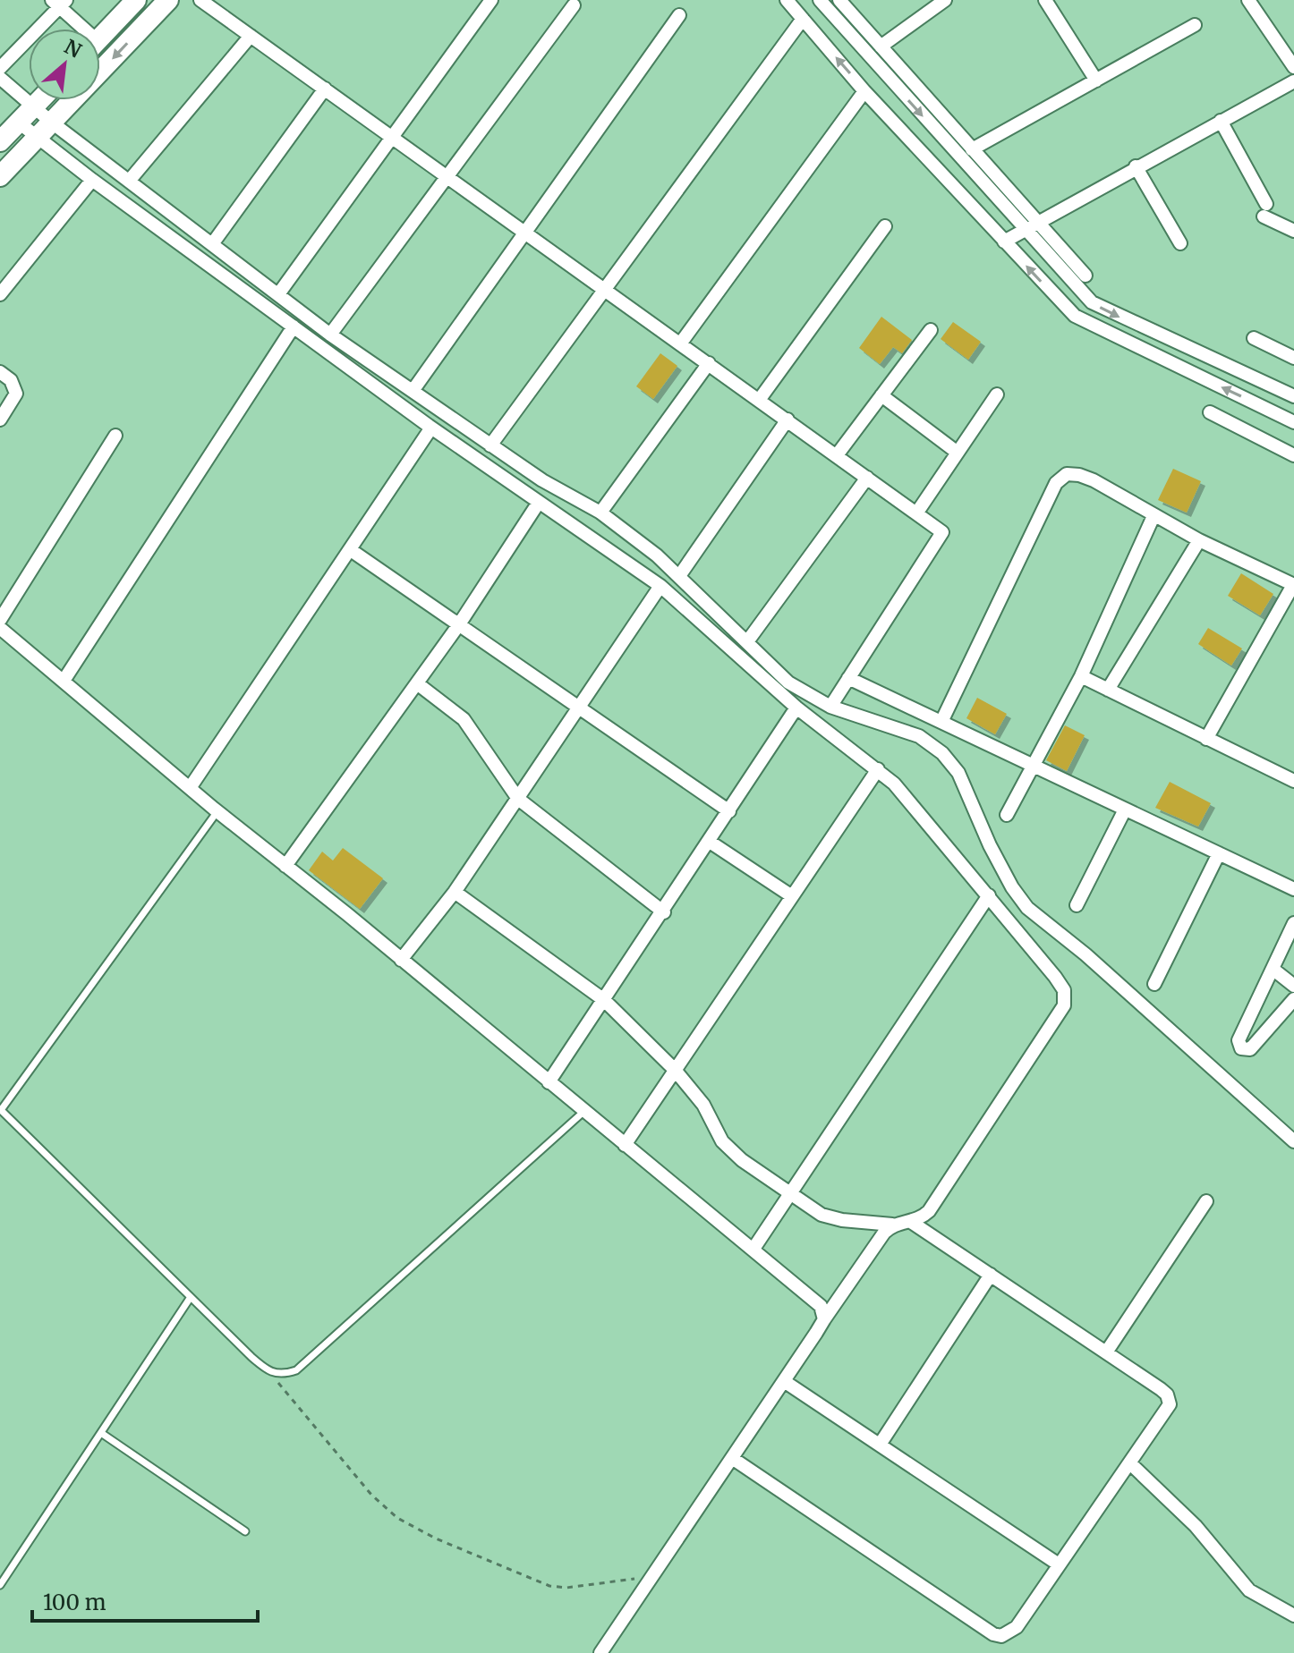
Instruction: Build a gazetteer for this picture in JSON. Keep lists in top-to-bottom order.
{
  "scale_bar": "100 m",
  "north": "top right"
}
